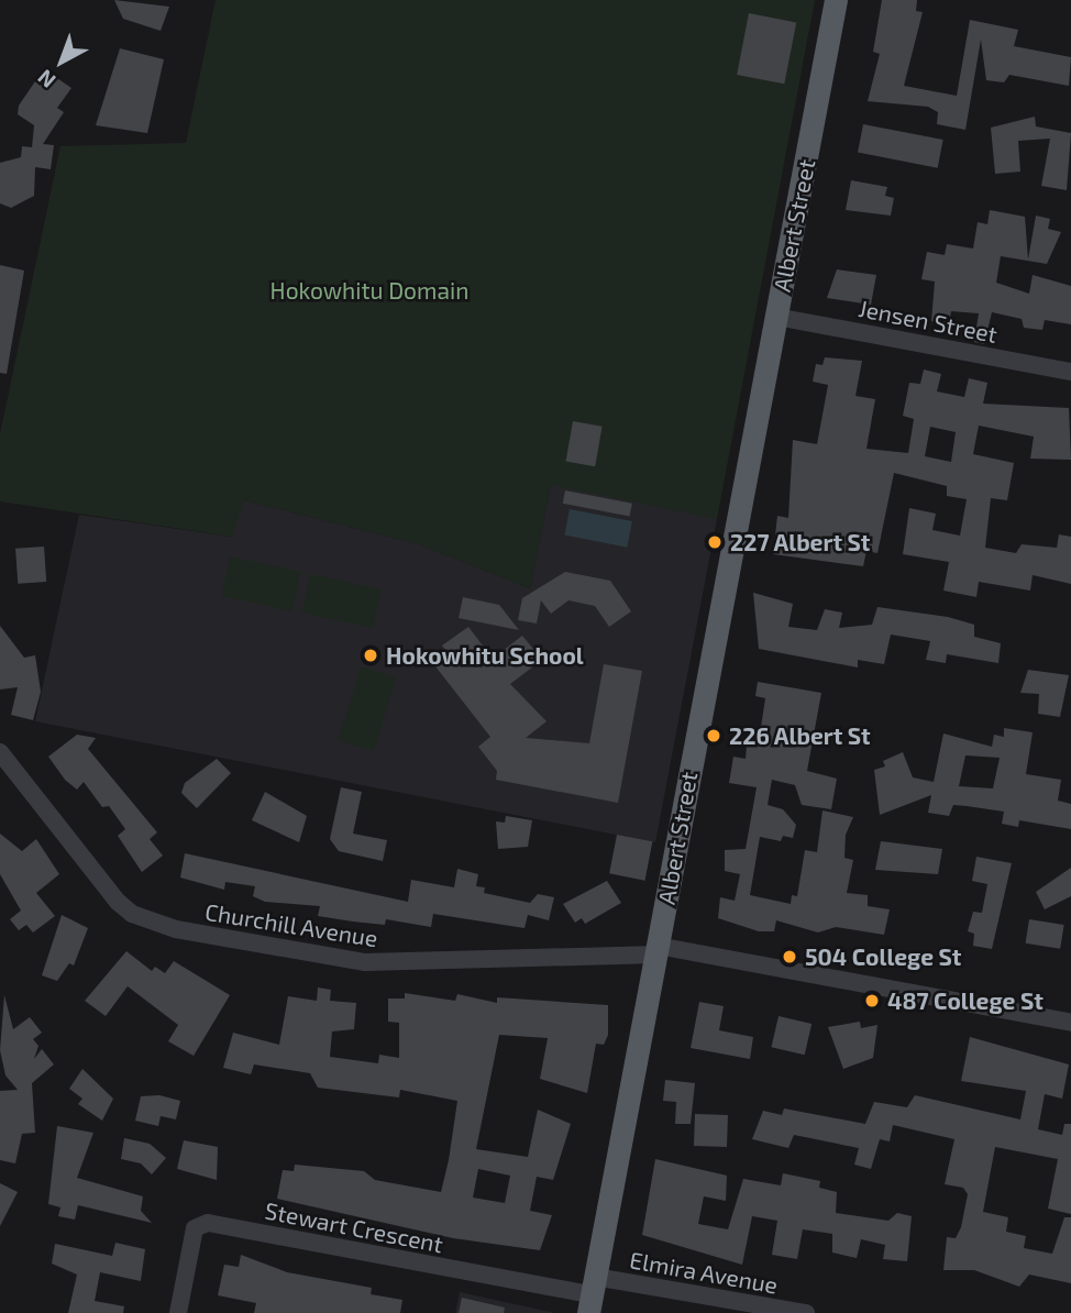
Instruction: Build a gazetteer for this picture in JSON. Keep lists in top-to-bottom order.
{
  "streets": {
    "main road": ["Albert Street"],
    "street": [
      "Jensen Street",
      "Churchill Avenue",
      "Stewart Crescent",
      "Elmira Avenue"
    ]
  },
  "crossings": [
    ["Albert Street", "Jensen Street"],
    ["Albert Street", "Churchill Avenue"],
    ["Albert Street", "Stewart Crescent"],
    ["Albert Street", "Elmira Avenue"],
    ["Stewart Crescent", "Elmira Avenue"]
  ],
  "parks": ["Hokowhitu Domain"],
  "places": [
    "227 Albert St",
    "Hokowhitu School",
    "226 Albert St",
    "504 College St",
    "487 College St"
  ],
  "north": "bottom left"
}
